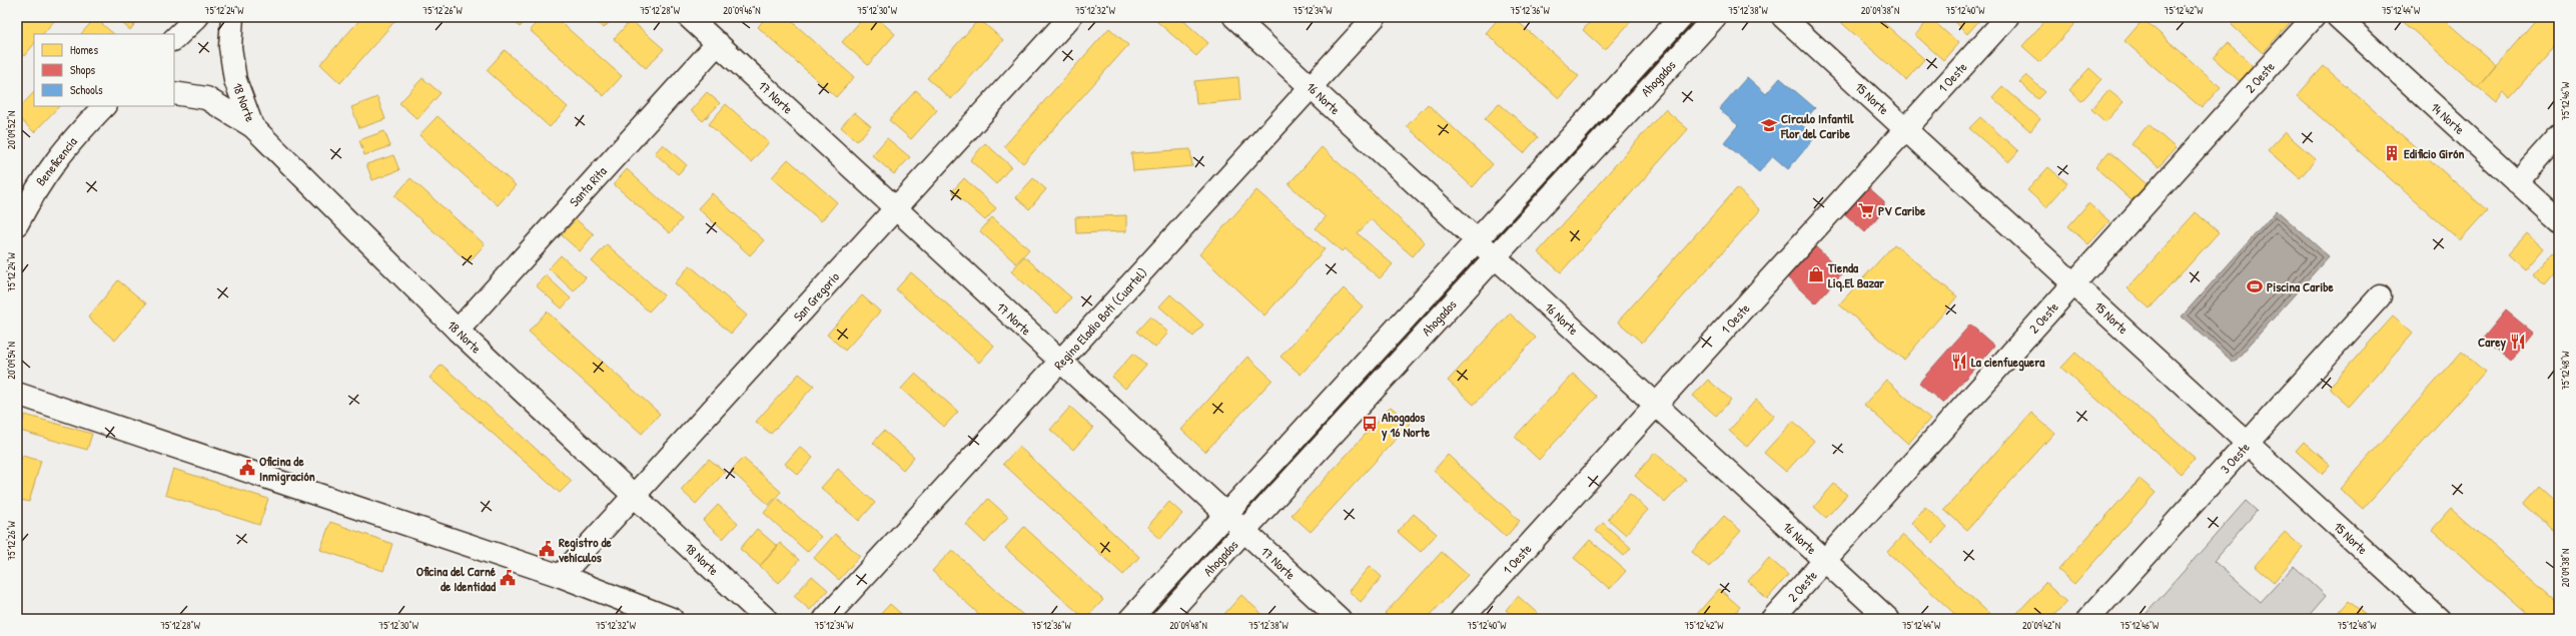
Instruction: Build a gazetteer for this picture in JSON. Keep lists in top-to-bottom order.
{
  "streets": {
    "street": [
      "1 Oeste",
      "2 Oeste",
      "Ahogados",
      "17 Norte",
      "16 Norte",
      "15 Norte",
      "18 Norte",
      "14 Norte",
      "Beneficencia",
      "Santa Rita",
      "San Gregorio",
      "Regino Eladio Boti (Cuartel)",
      "3 Oeste"
    ]
  },
  "crossings": [
    ["1 Oeste", "16 Norte"],
    ["1 Oeste", "15 Norte"],
    ["2 Oeste", "16 Norte"],
    ["2 Oeste", "15 Norte"],
    ["Ahogados", "17 Norte"],
    ["Ahogados", "16 Norte"],
    ["17 Norte", "Santa Rita"],
    ["17 Norte", "San Gregorio"],
    ["17 Norte", "Regino Eladio Boti (Cuartel)"],
    ["16 Norte", "Regino Eladio Boti (Cuartel)"],
    ["15 Norte", "3 Oeste"],
    ["18 Norte", "Santa Rita"],
    ["18 Norte", "San Gregorio"]
  ],
  "places": {
    "school or university": ["Círculo Infantil Flor del Caribe"],
    "building": ["Edificio Girón"],
    "supermarket": ["PV Caribe"],
    "shop": ["Tienda Liq.El Bazar"],
    "sports": ["Piscina Caribe"],
    "restaurant": ["Carey", "La cienfueguera"],
    "bus stop": ["Ahogados y 16 Norte"],
    "public building": ["Oficina de Inmigración", "Registro de vehículos", "Oficina del Carné de Identidad"]
  },
  "legend": ["Homes", "Shops", "Schools"],
  "coordinates": [
    "75°12'24\"W",
    "75°12'26\"W",
    "75°12'28\"W",
    "20°09'46\"N",
    "75°12'30\"W",
    "75°12'32\"W",
    "75°12'34\"W",
    "75°12'36\"W",
    "75°12'38\"W",
    "20°09'38\"N",
    "75°12'40\"W",
    "75°12'42\"W",
    "75°12'44\"W",
    "75°12'46\"W",
    "20°09'52\"N",
    "20°09'54\"N",
    "75°12'48\"W",
    "20°09'48\"N",
    "20°09'42\"N"
  ]
}
